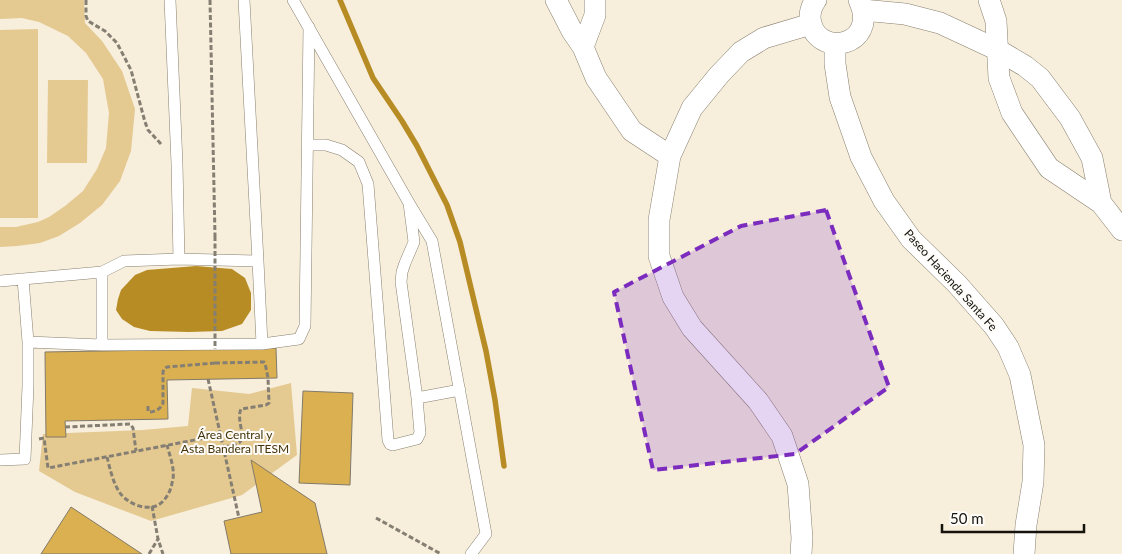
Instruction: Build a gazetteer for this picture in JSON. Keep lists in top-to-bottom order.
{
  "streets": {
    "street": ["Paseo Hacienda Santa Fe"]
  },
  "parks": ["Área Central y Asta Bandera ITESM"],
  "scale_bar": "50 m"
}
